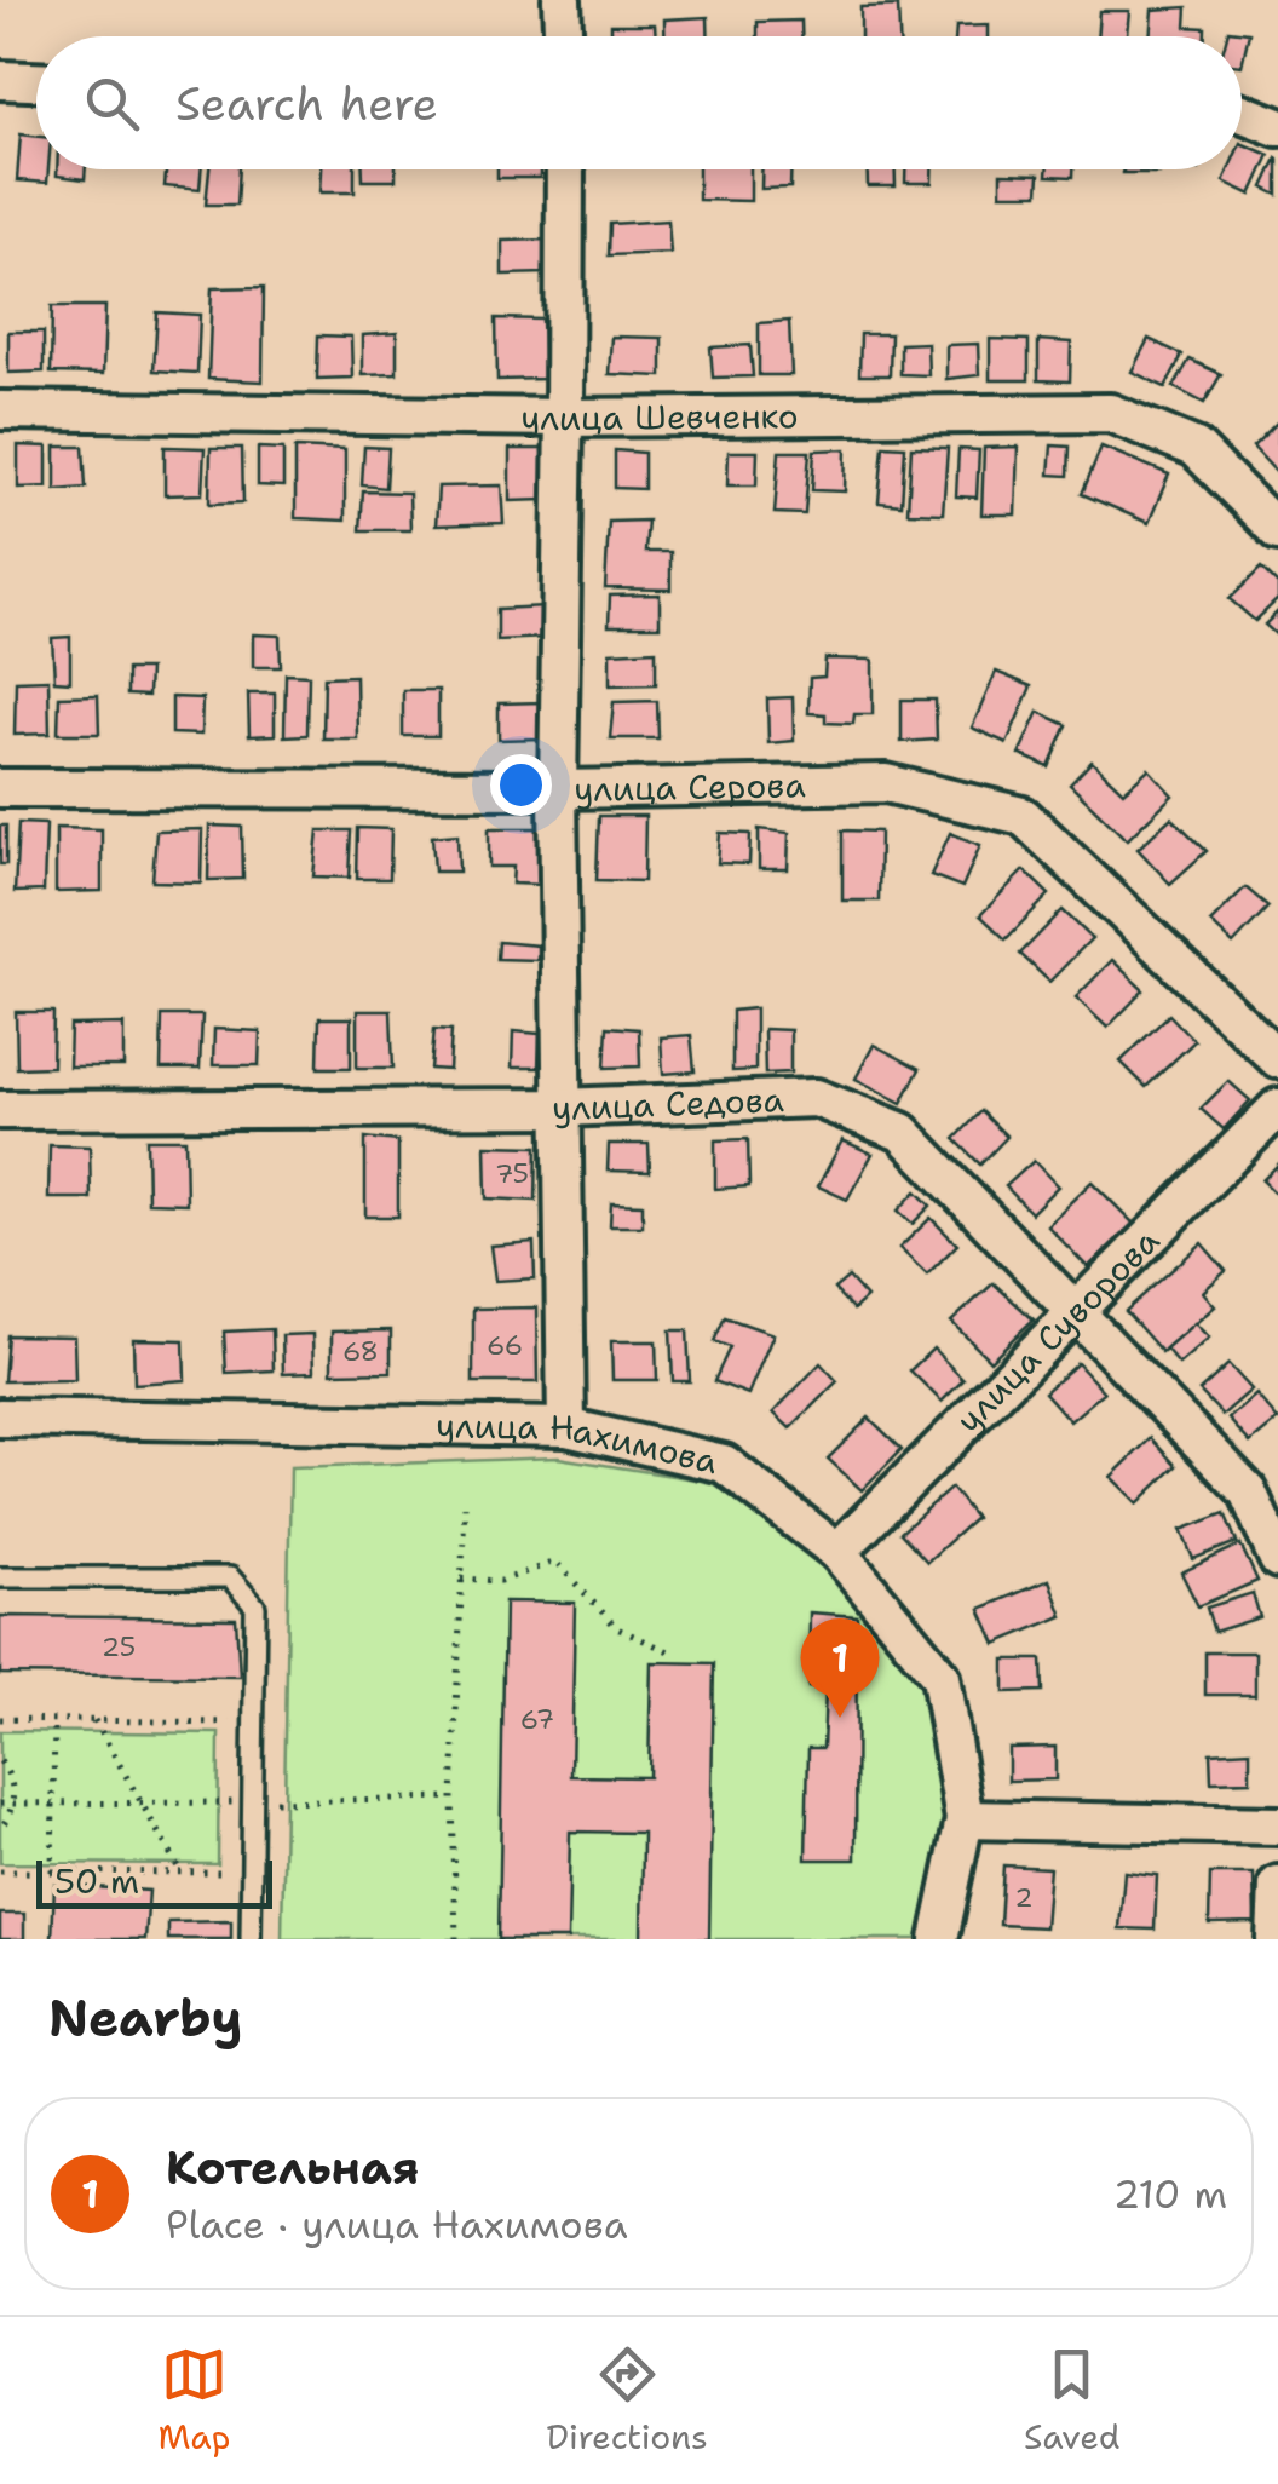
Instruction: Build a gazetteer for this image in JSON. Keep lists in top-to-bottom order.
{
  "streets": {
    "street": [
      "улица Шевченко",
      "улица Серова",
      "улица Седова",
      "улица Суворова",
      "улица Нахимова"
    ]
  },
  "crossings": [
    ["улица Седова", "улица Суворова"],
    ["улица Суворова", "улица Нахимова"]
  ],
  "house_numbers": [
    "75",
    "66",
    "68",
    "25",
    "67",
    "2"
  ],
  "scale_bar": "50 m",
  "page": {
    "search": "Search here",
    "pins": "1",
    "scale": "50 m",
    "heading": "Nearby",
    "list": [
      {
        "mark": "1",
        "name": "Котельная",
        "note": "Place · улица Нахимова",
        "value": "210 m"
      }
    ],
    "nav": ["Map", "Directions", "Saved"]
  }
}
